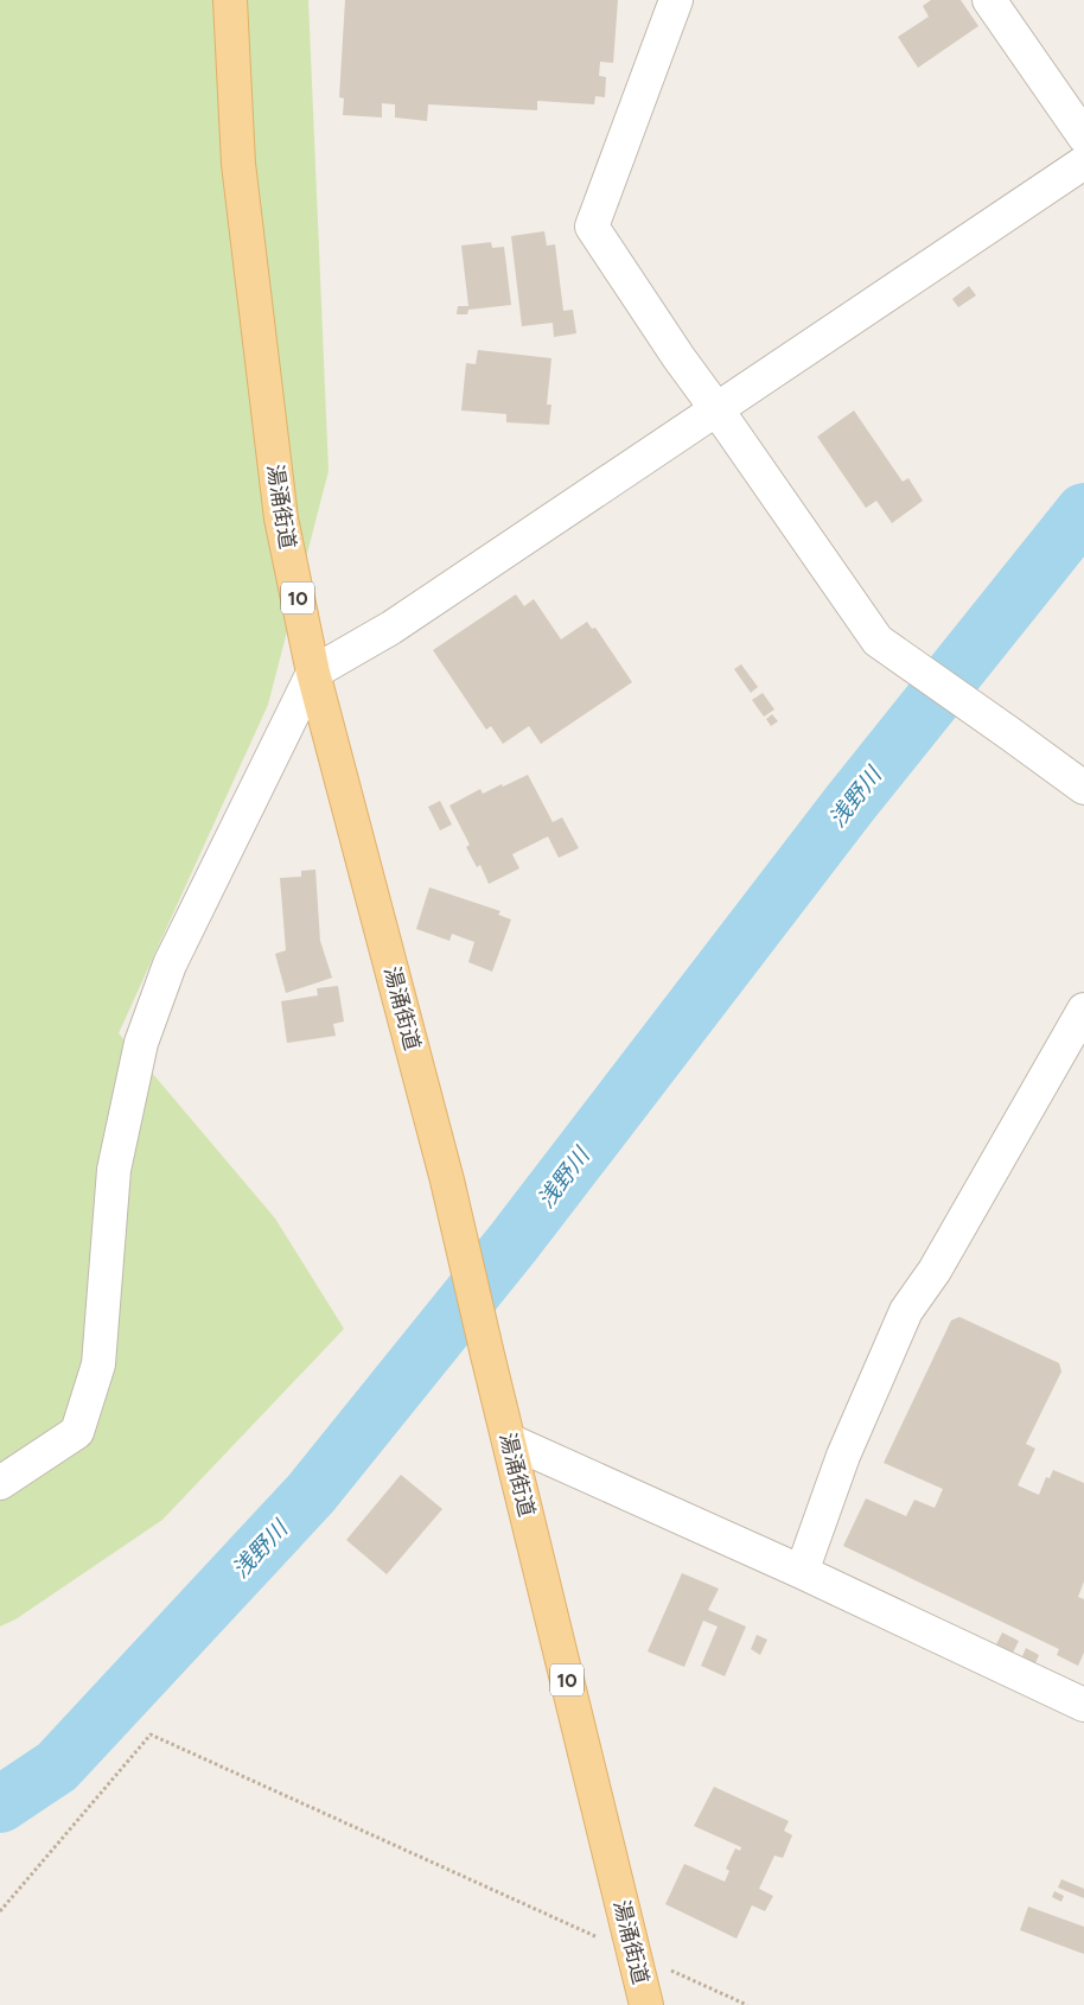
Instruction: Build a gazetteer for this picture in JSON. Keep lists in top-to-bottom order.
{
  "streets": {
    "main road": ["湯涌街道", "10"]
  },
  "water": ["浅野川"]
}
